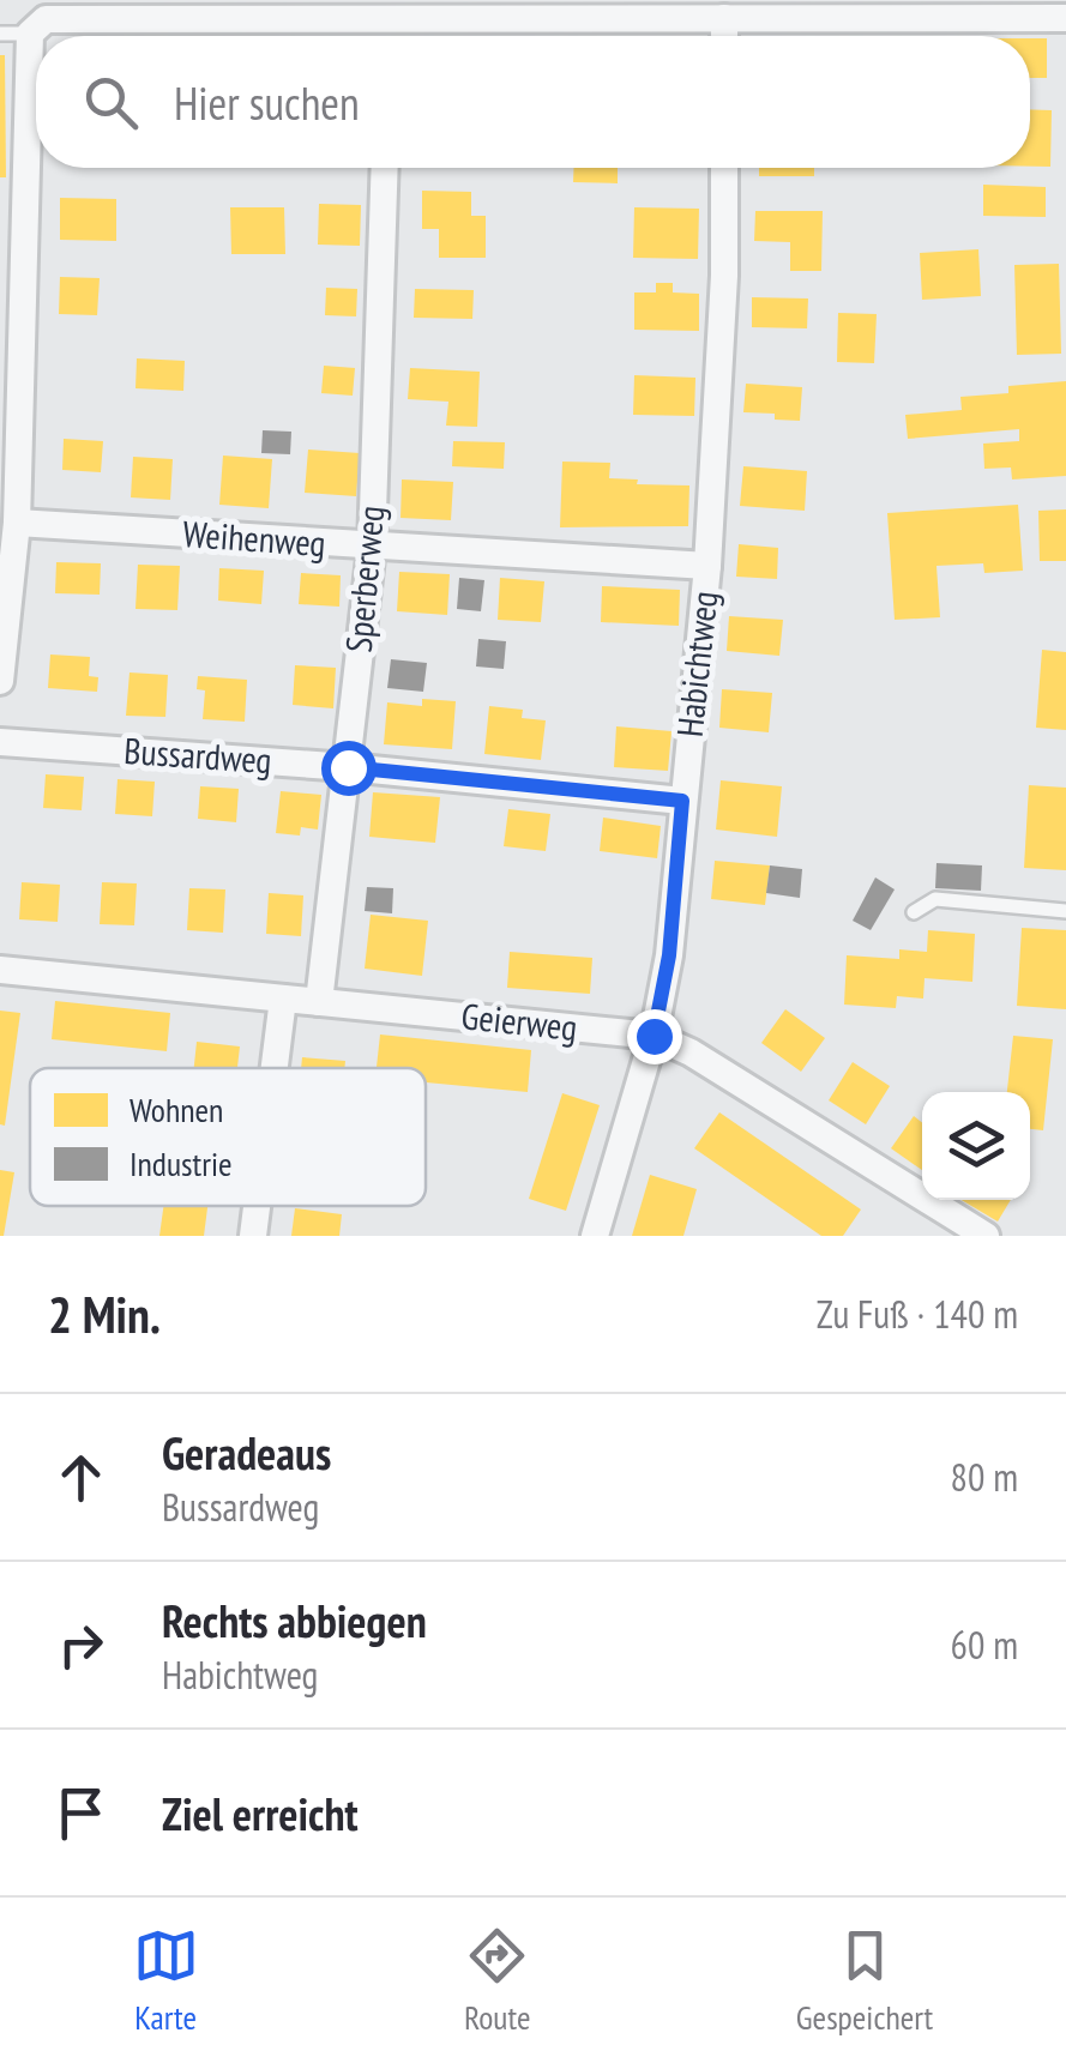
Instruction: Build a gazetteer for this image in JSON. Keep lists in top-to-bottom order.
{
  "streets": {
    "street": [
      "Weihenweg",
      "Sperberweg",
      "Habichtweg",
      "Bussardweg",
      "Geierweg"
    ]
  },
  "crossings": [
    ["Weihenweg", "Sperberweg"],
    ["Weihenweg", "Habichtweg"],
    ["Sperberweg", "Bussardweg"],
    ["Sperberweg", "Geierweg"],
    ["Habichtweg", "Bussardweg"],
    ["Habichtweg", "Geierweg"]
  ],
  "legend": ["Wohnen", "Industrie"],
  "page": {
    "search": "Hier suchen",
    "heading": ["2 Min.", "Zu Fuß · 140 m"],
    "list": [
      ["Geradeaus", "Bussardweg", "80 m"],
      ["Rechts abbiegen", "Habichtweg", "60 m"],
      "Ziel erreicht"
    ],
    "nav": ["Karte", "Route", "Gespeichert"]
  }
}
